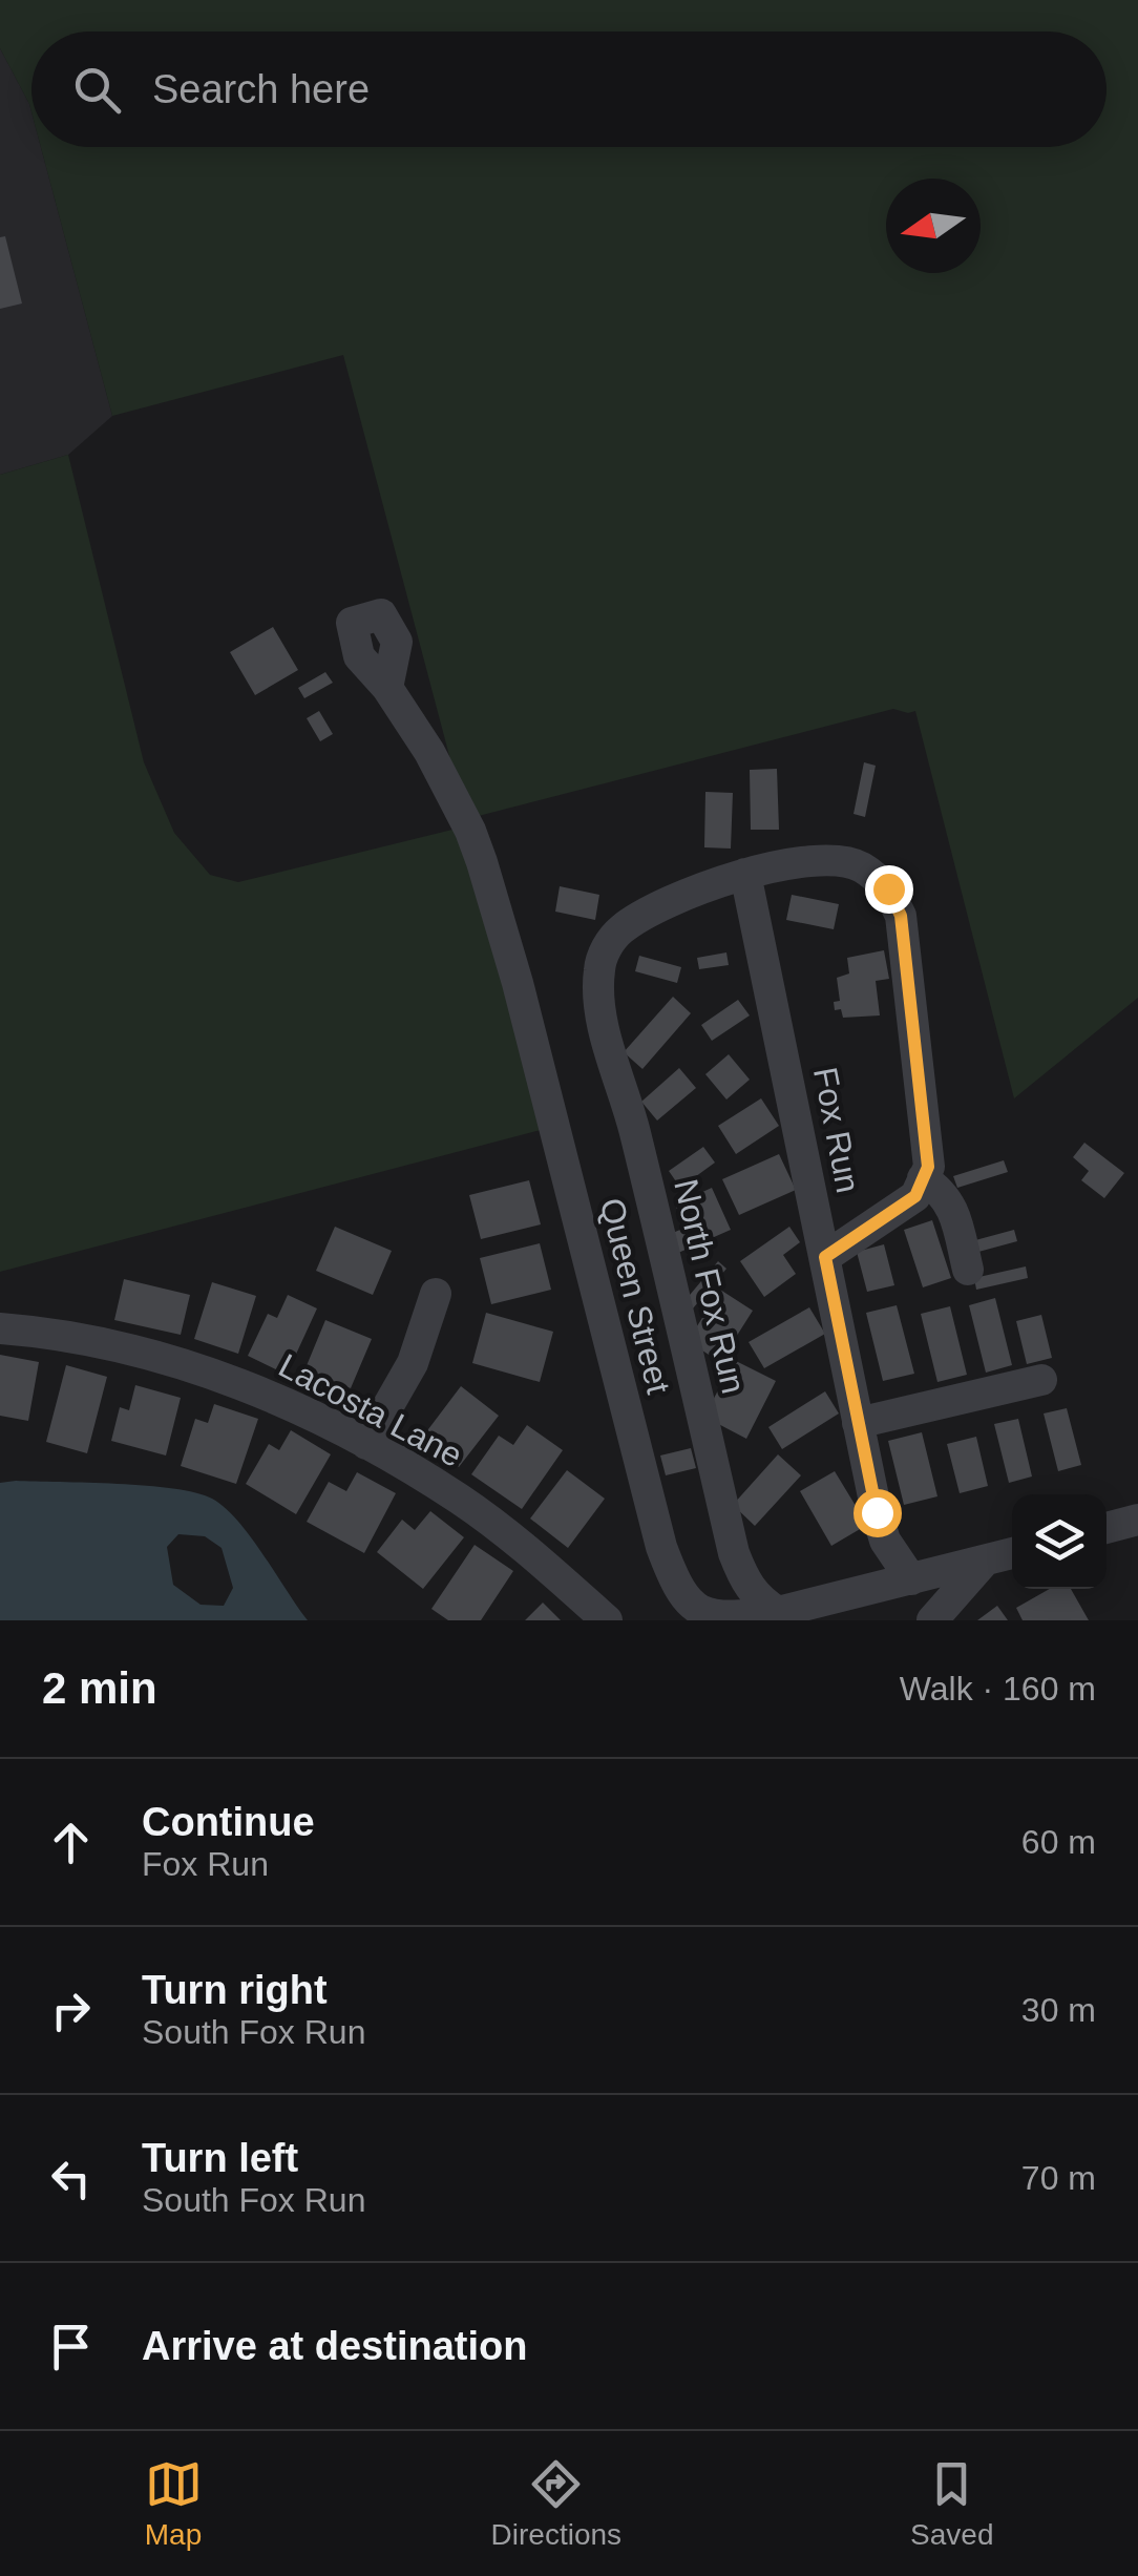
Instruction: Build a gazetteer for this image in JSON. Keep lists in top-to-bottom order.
{
  "streets": {
    "street": [
      "Fox Run",
      "North Fox Run",
      "Queen Street",
      "Lacosta Lane"
    ]
  },
  "crossings": [
    ["Fox Run", "North Fox Run"],
    ["Fox Run", "Queen Street"],
    ["North Fox Run", "Queen Street"]
  ],
  "north": "left",
  "page": {
    "search": "Search here",
    "heading": ["2 min", "Walk · 160 m"],
    "list": [
      ["Continue", "Fox Run", "60 m"],
      ["Turn right", "South Fox Run", "30 m"],
      ["Turn left", "South Fox Run", "70 m"],
      "Arrive at destination"
    ],
    "nav": ["Map", "Directions", "Saved"]
  }
}
